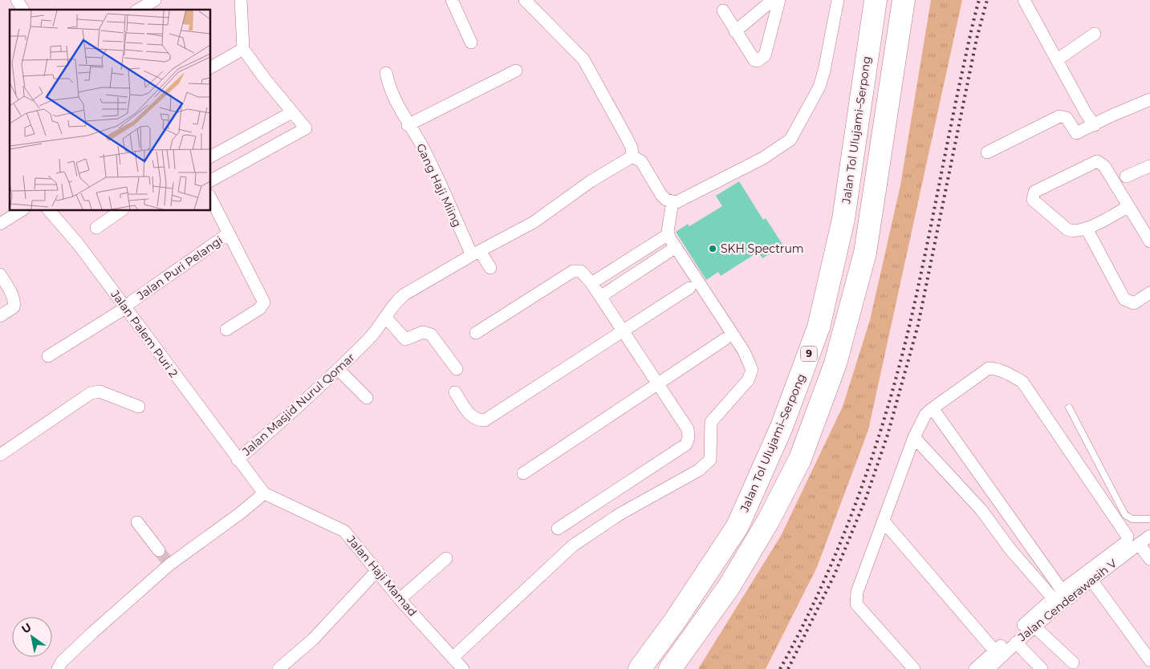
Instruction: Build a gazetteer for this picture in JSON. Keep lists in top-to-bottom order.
{
  "streets": {
    "highway": ["Jalan Tol Ulujami–Serpong", "9"],
    "street": [
      "Gang Haji Miing",
      "Jalan Puri Pelangi",
      "Jalan Palem Puri 2",
      "Jalan Masjid Nurul Qomar",
      "Jalan Haji Mamad",
      "Jalan Cenderawasih V"
    ]
  },
  "crossings": [
    ["Gang Haji Miing", "Jalan Masjid Nurul Qomar"],
    ["Jalan Puri Pelangi", "Jalan Palem Puri 2"],
    ["Jalan Palem Puri 2", "Jalan Masjid Nurul Qomar"],
    ["Jalan Masjid Nurul Qomar", "Jalan Haji Mamad"]
  ],
  "places": ["SKH Spectrum"],
  "north": "top left"
}
